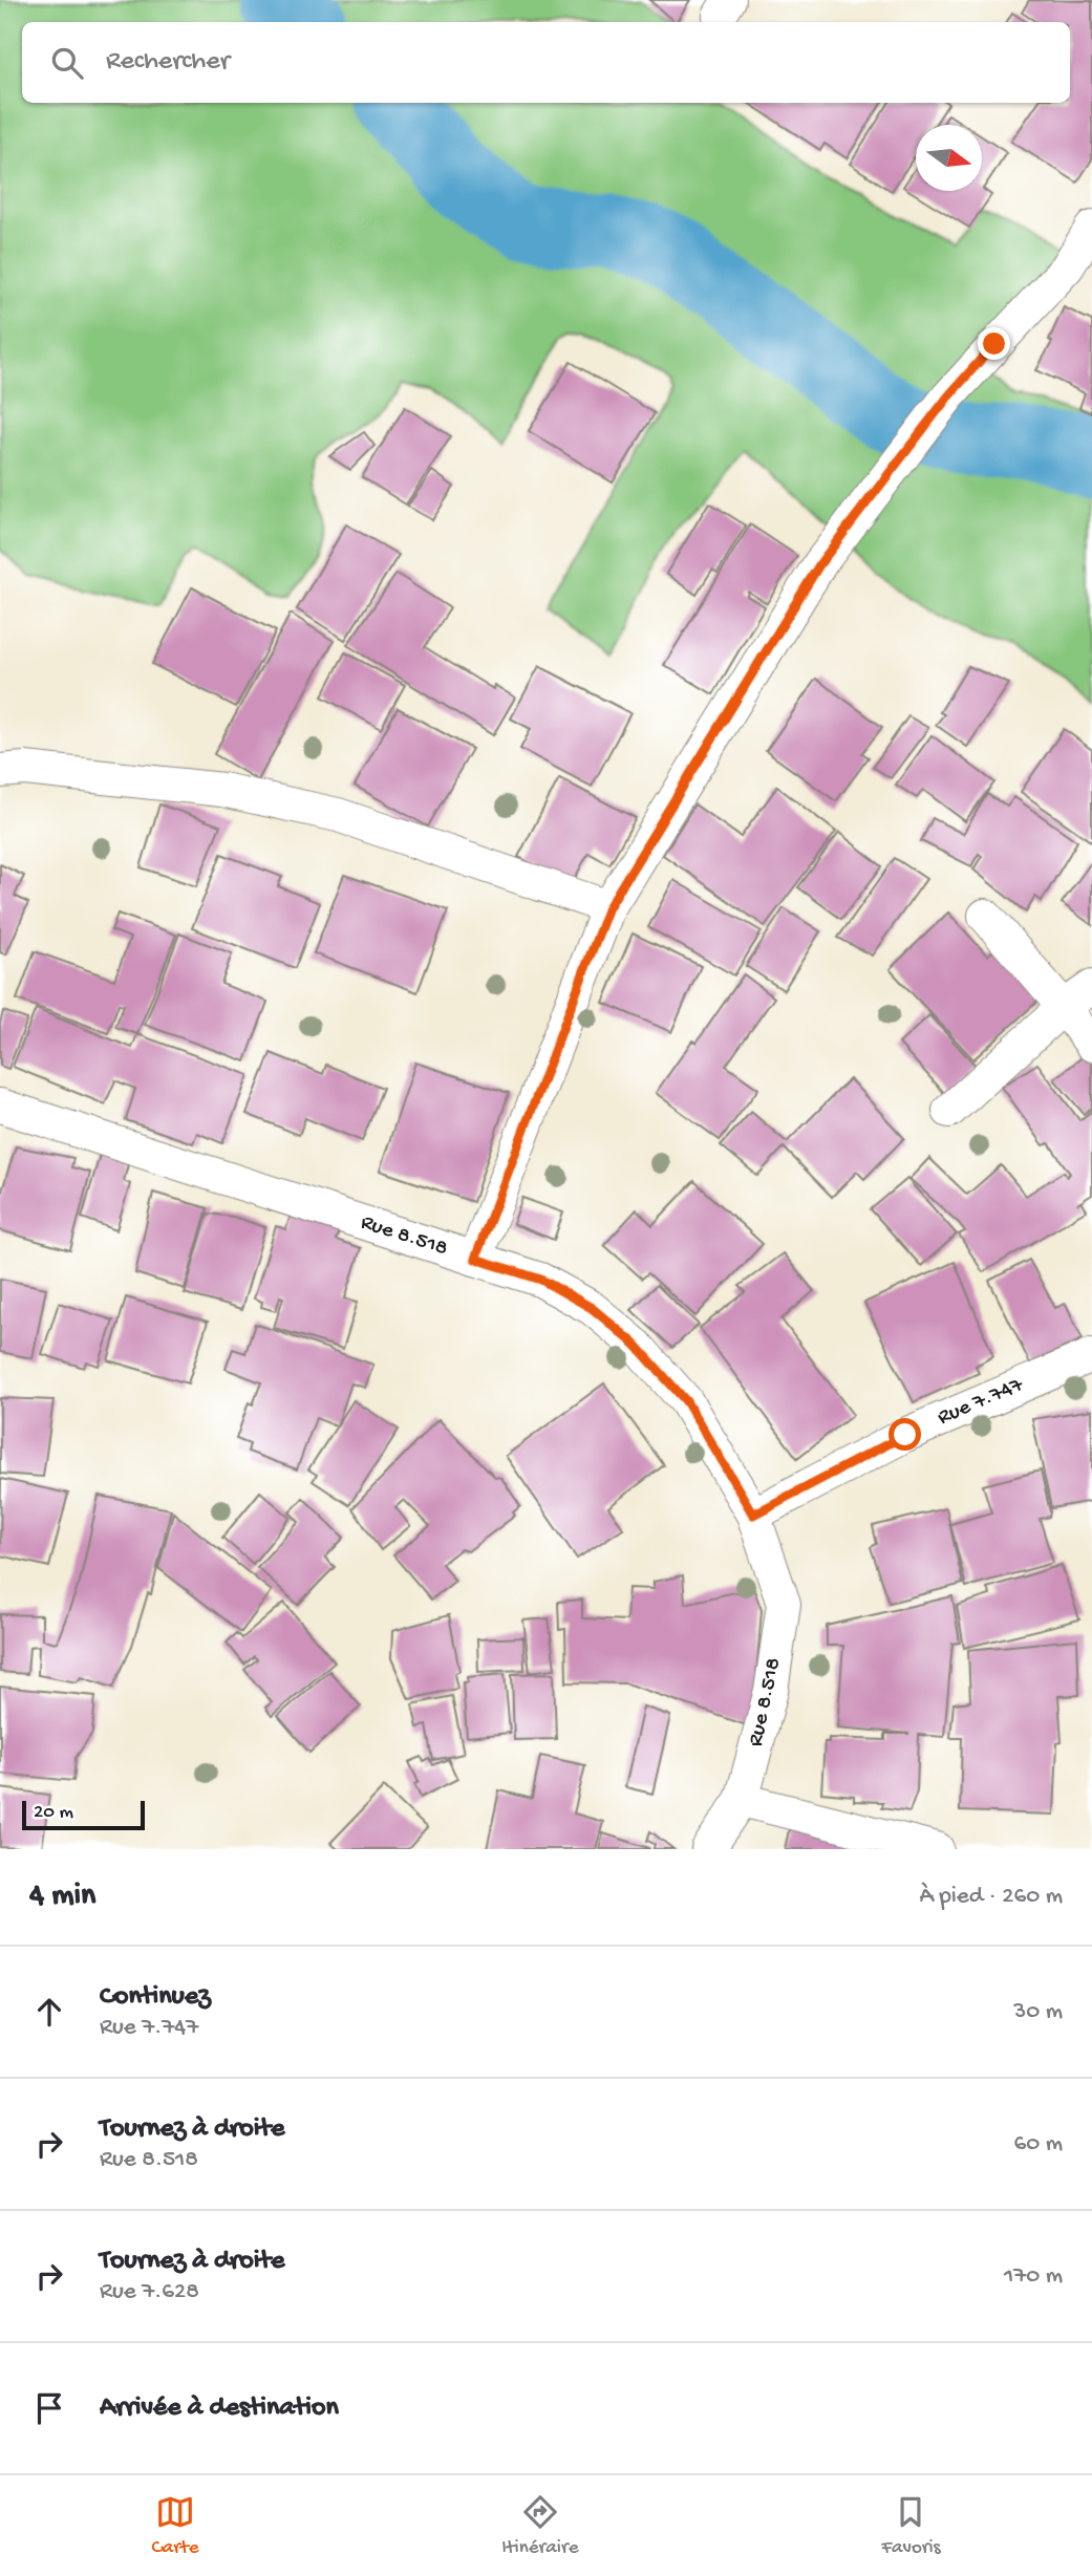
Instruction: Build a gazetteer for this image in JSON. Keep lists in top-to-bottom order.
{
  "streets": {
    "street": ["Rue 8.518", "Rue 7.747"]
  },
  "crossings": [
    ["Rue 8.518", "Rue 7.747"]
  ],
  "scale_bar": "20 m",
  "north": "right",
  "page": {
    "search": "Rechercher",
    "scale": "20 m",
    "heading": ["4 min", "À pied · 260 m"],
    "list": [
      ["Continuez", "Rue 7.747", "30 m"],
      ["Tournez à droite", "Rue 8.518", "60 m"],
      ["Tournez à droite", "Rue 7.628", "170 m"],
      "Arrivée à destination"
    ],
    "nav": ["Carte", "Itinéraire", "Favoris"]
  }
}
